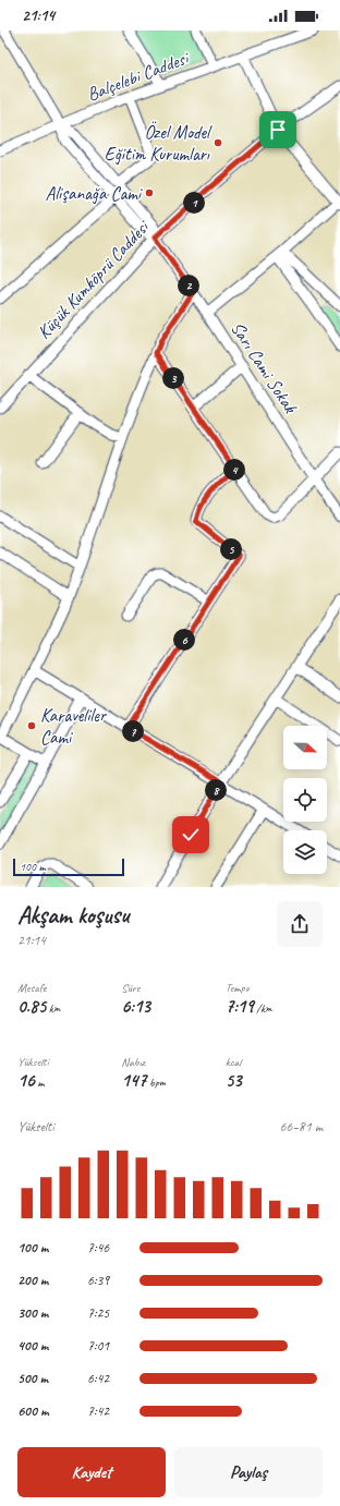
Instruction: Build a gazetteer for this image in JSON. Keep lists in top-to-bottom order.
{
  "streets": {
    "street": ["Balçelebi Caddesi", "Küçük Kumköprü Caddesi", "Sarı Cami Sokak"]
  },
  "crossings": [
    ["Balçelebi Caddesi", "Sarı Cami Sokak"],
    ["Küçük Kumköprü Caddesi", "Sarı Cami Sokak"]
  ],
  "places": ["Özel Model Eğitim Kurumları", "Alişanağa Cami", "Karaveliler Cami"],
  "scale_bar": "100 m",
  "north": "right",
  "page": {
    "status": "21:14",
    "pins": [
      "1",
      "2",
      "3",
      "4",
      "5",
      "6",
      "7",
      "8"
    ],
    "scale": "100 m",
    "heading": ["Akşam koşusu", "21:14"],
    "stats": [
      ["Mesafe", "0.85 km"],
      ["Süre", "6:13"],
      ["Tempo", "7:19 /km"],
      ["Yükselti", "16 m"],
      ["Nabız", "147 bpm"],
      ["kcal", "53"]
    ],
    "chart": ["Yükselti", "66–81 m"],
    "list": [
      {
        "name": "100 m",
        "note": "7:46"
      },
      {
        "name": "200 m",
        "note": "6:39"
      },
      {
        "name": "300 m",
        "note": "7:25"
      },
      {
        "name": "400 m",
        "note": "7:01"
      },
      {
        "name": "500 m",
        "note": "6:42"
      },
      {
        "name": "600 m",
        "note": "7:42"
      }
    ],
    "buttons": ["Kaydet", "Paylaş"]
  }
}
